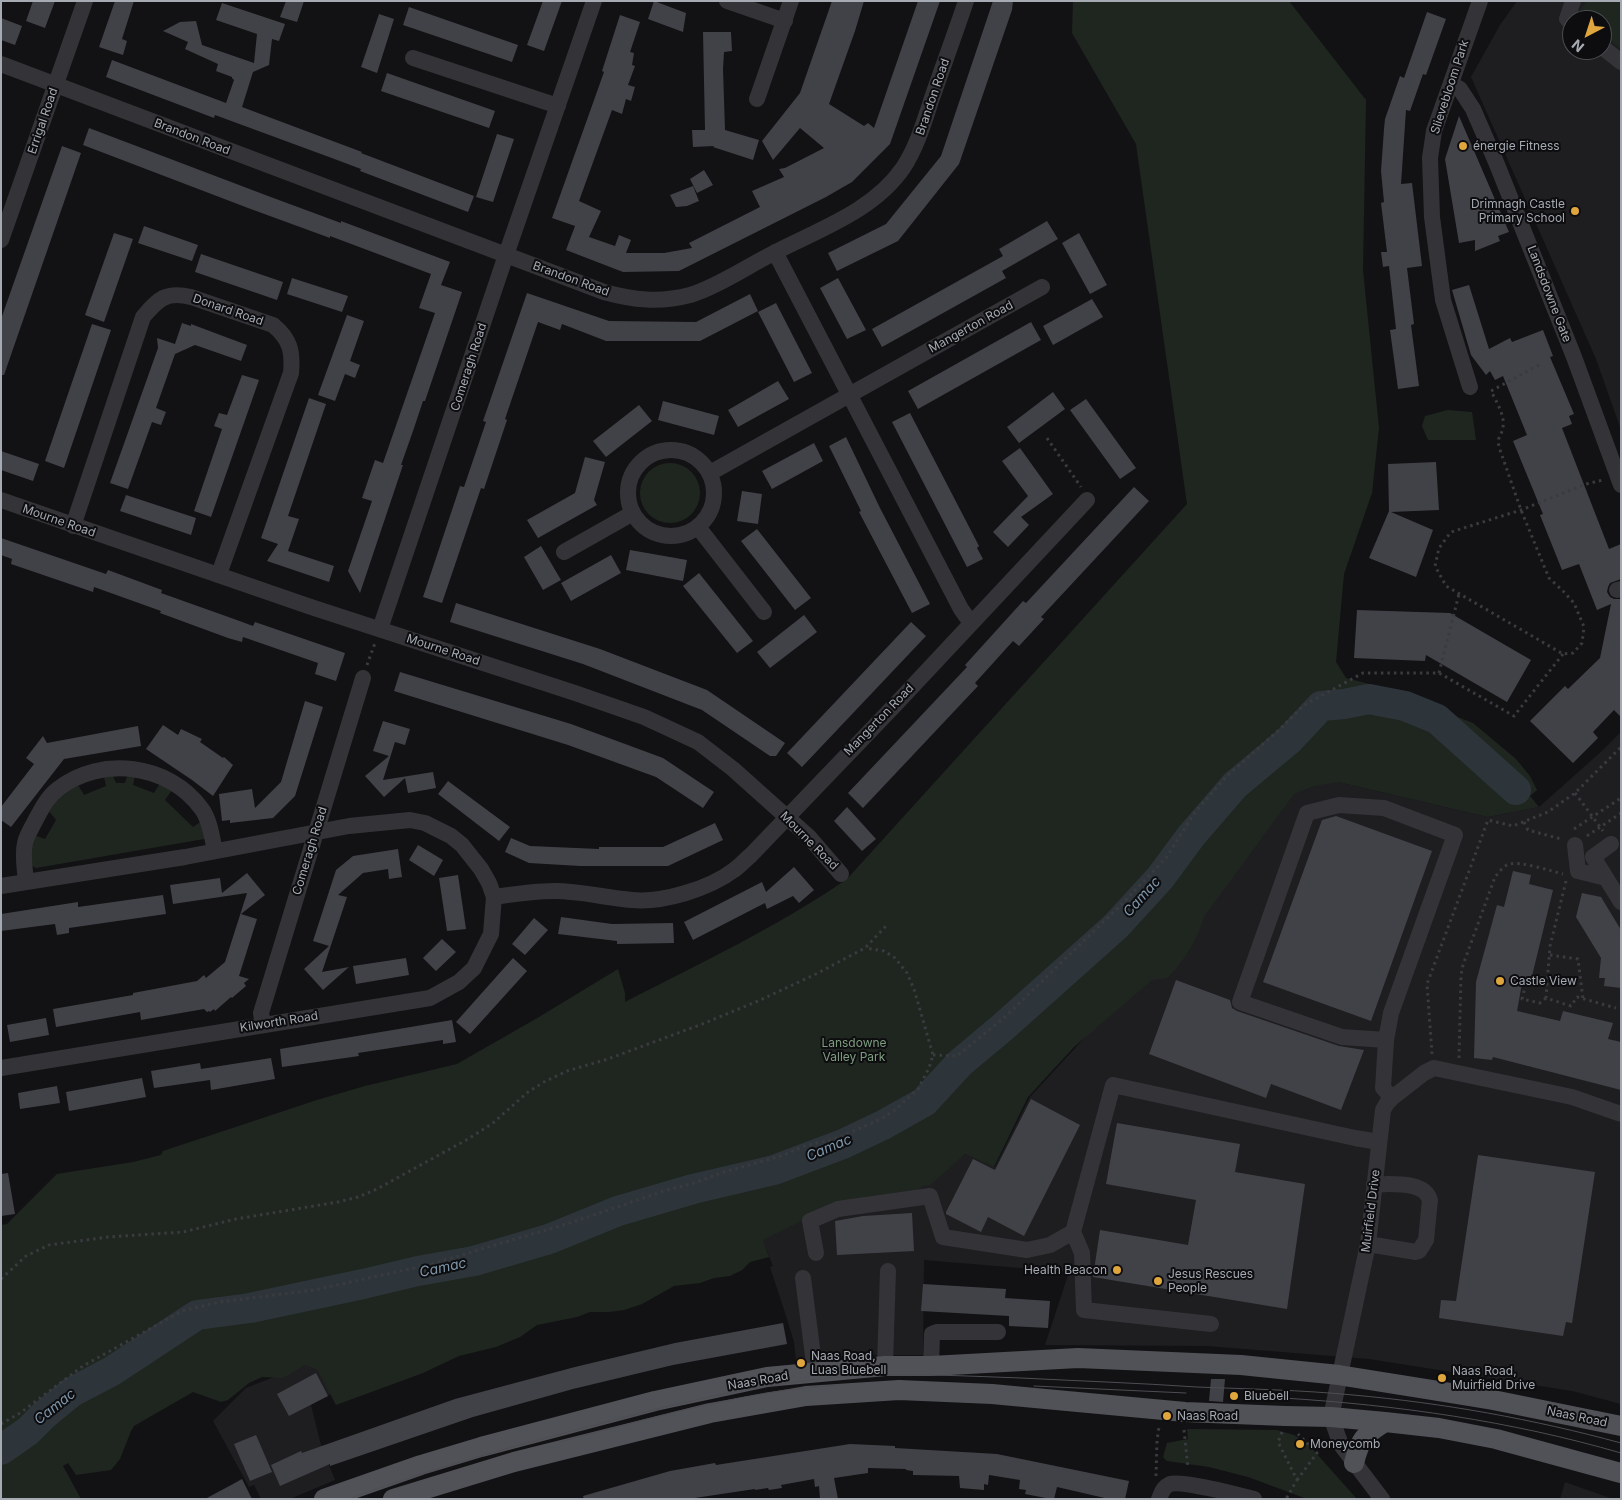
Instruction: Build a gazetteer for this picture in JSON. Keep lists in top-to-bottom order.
{
  "streets": {
    "main road": ["Naas Road"],
    "street": [
      "Slievebloom Park",
      "Brandon Road",
      "Errigal Road",
      "Landsdowne Gate",
      "Donard Road",
      "Mangerton Road",
      "Comeragh Road",
      "Mourne Road",
      "Kilworth Road",
      "Muirfield Drive"
    ]
  },
  "crossings": [
    ["Slievebloom Park", "Landsdowne Gate"],
    ["Brandon Road", "Errigal Road"],
    ["Brandon Road", "Comeragh Road"],
    ["Donard Road", "Mourne Road"],
    ["Mangerton Road", "Mourne Road"],
    ["Comeragh Road", "Mourne Road"],
    ["Comeragh Road", "Kilworth Road"],
    ["Muirfield Drive", "Naas Road"]
  ],
  "water": ["Camac"],
  "parks": ["Lansdowne Valley Park"],
  "places": [
    "énergie Fitness",
    "Drimnagh Castle Primary School",
    "Castle View",
    "Health Beacon",
    "Jesus Rescues People",
    "Naas Road, Luas Bluebell",
    "Naas Road, Muirfield Drive",
    "Bluebell",
    "Naas Road",
    "Moneycomb"
  ],
  "north": "bottom left"
}
